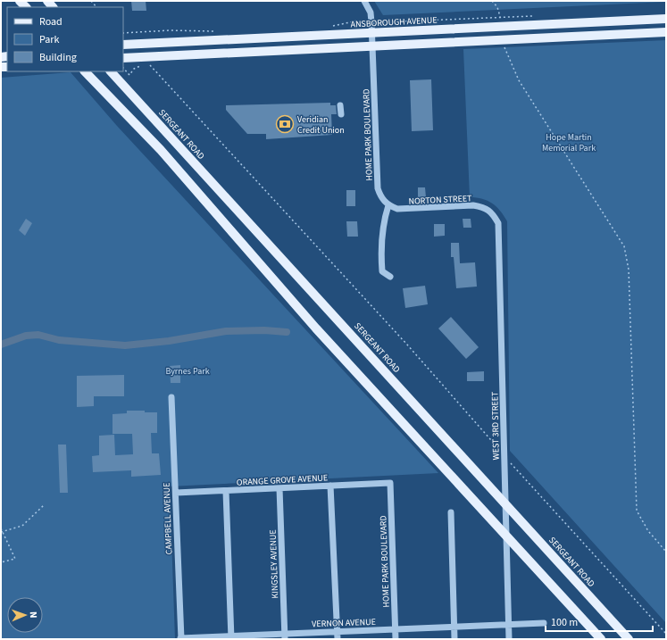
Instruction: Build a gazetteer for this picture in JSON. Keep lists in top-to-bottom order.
{
  "streets": {
    "main road": ["ANSBOROUGH AVENUE", "SERGEANT ROAD"],
    "street": [
      "HOME PARK BOULEVARD",
      "NORTON STREET",
      "WEST 3RD STREET",
      "ORANGE GROVE AVENUE",
      "CAMPBELL AVENUE",
      "KINGSLEY AVENUE",
      "VERNON AVENUE"
    ]
  },
  "crossings": [
    ["SERGEANT ROAD", "WEST 3RD STREET"],
    ["HOME PARK BOULEVARD", "NORTON STREET"],
    ["HOME PARK BOULEVARD", "ORANGE GROVE AVENUE"],
    ["HOME PARK BOULEVARD", "VERNON AVENUE"],
    ["NORTON STREET", "WEST 3RD STREET"],
    ["WEST 3RD STREET", "VERNON AVENUE"],
    ["ORANGE GROVE AVENUE", "CAMPBELL AVENUE"],
    ["ORANGE GROVE AVENUE", "KINGSLEY AVENUE"],
    ["CAMPBELL AVENUE", "VERNON AVENUE"],
    ["KINGSLEY AVENUE", "VERNON AVENUE"]
  ],
  "parks": ["Hope Martin Memorial Park", "Byrnes Park"],
  "places": {
    "bank": ["Veridian Credit Union"]
  },
  "legend": ["Road", "Park", "Building"],
  "scale_bar": "100 m",
  "north": "right"
}
